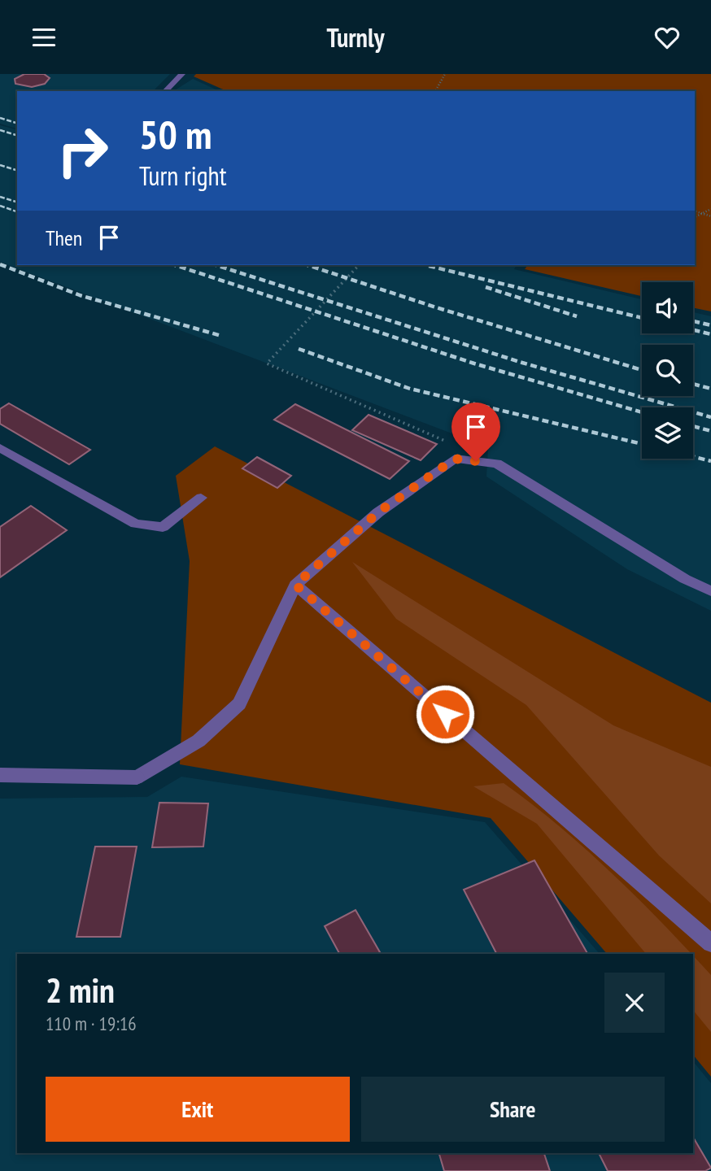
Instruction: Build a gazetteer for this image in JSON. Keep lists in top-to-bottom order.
{
  "page": {
    "header": "Turnly",
    "turn": ["50 m", "Turn right"],
    "then": "Then",
    "heading": ["2 min", "110 m · 19:16"],
    "buttons": ["Exit", "Share"]
  }
}
